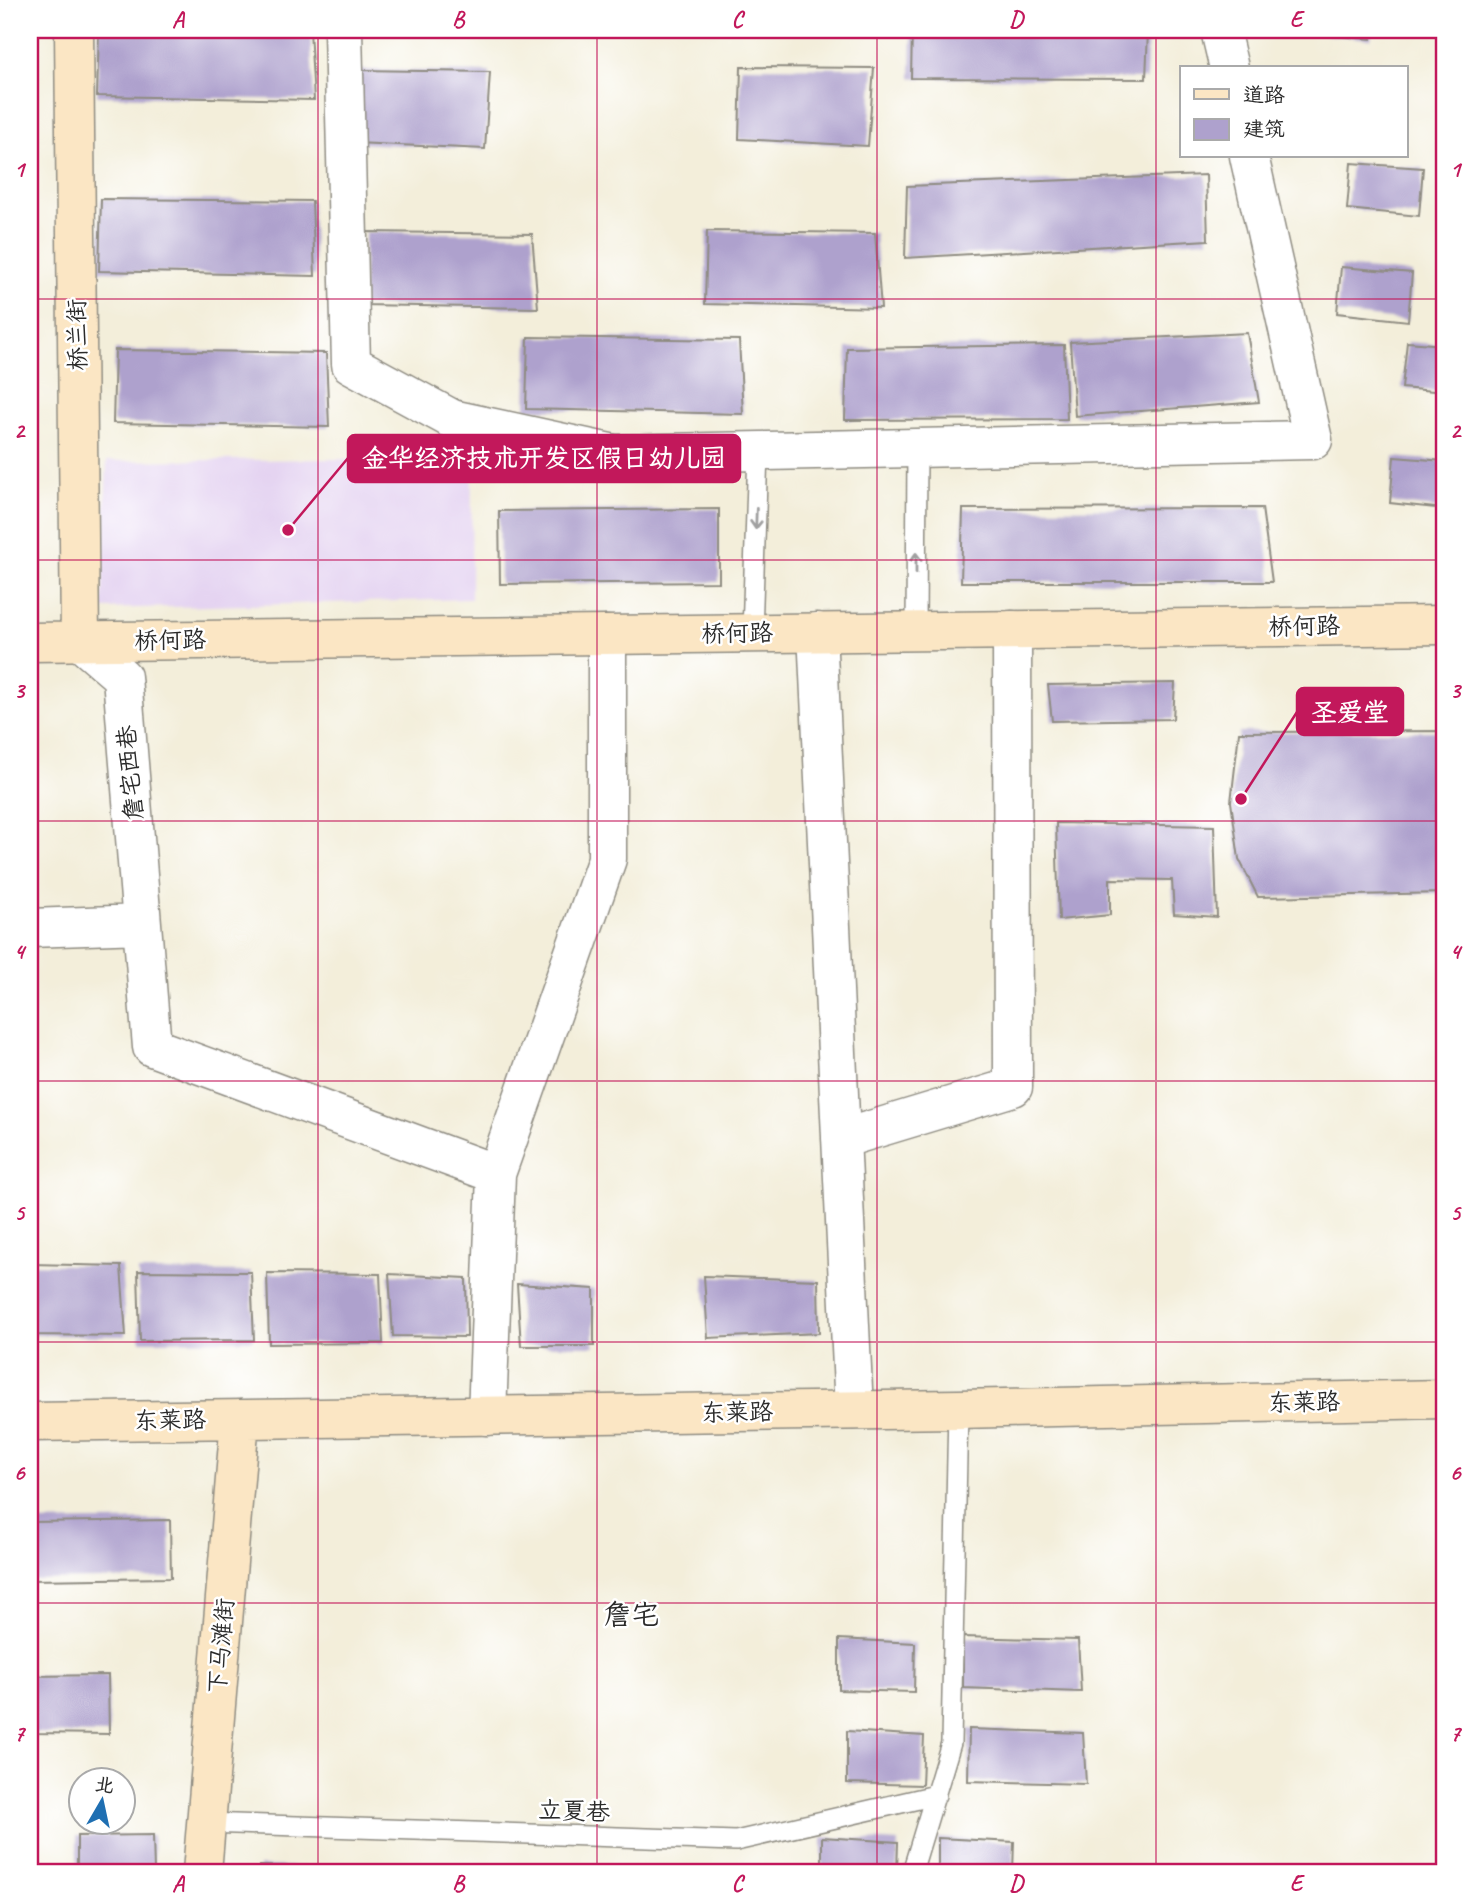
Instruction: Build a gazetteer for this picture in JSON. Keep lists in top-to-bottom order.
{
  "streets": {
    "street": [
      "桥兰街",
      "桥何路",
      "詹宅西巷",
      "东莱路",
      "下马滩街"
    ],
    "lane": ["立夏巷"]
  },
  "crossings": [
    ["桥兰街", "桥何路"],
    ["桥兰街", "詹宅西巷"],
    ["桥何路", "詹宅西巷"],
    ["东莱路", "下马滩街"],
    ["下马滩街", "立夏巷"]
  ],
  "districts": ["詹宅"],
  "places": ["金华经济技术开发区假日幼儿园", "圣爱堂"],
  "legend": ["道路", "建筑"],
  "north": "top",
  "grid": {
    "columns": [
      "A",
      "B",
      "C",
      "D",
      "E"
    ],
    "rows": [
      "1",
      "2",
      "3",
      "4",
      "5",
      "6",
      "7"
    ]
  }
}
